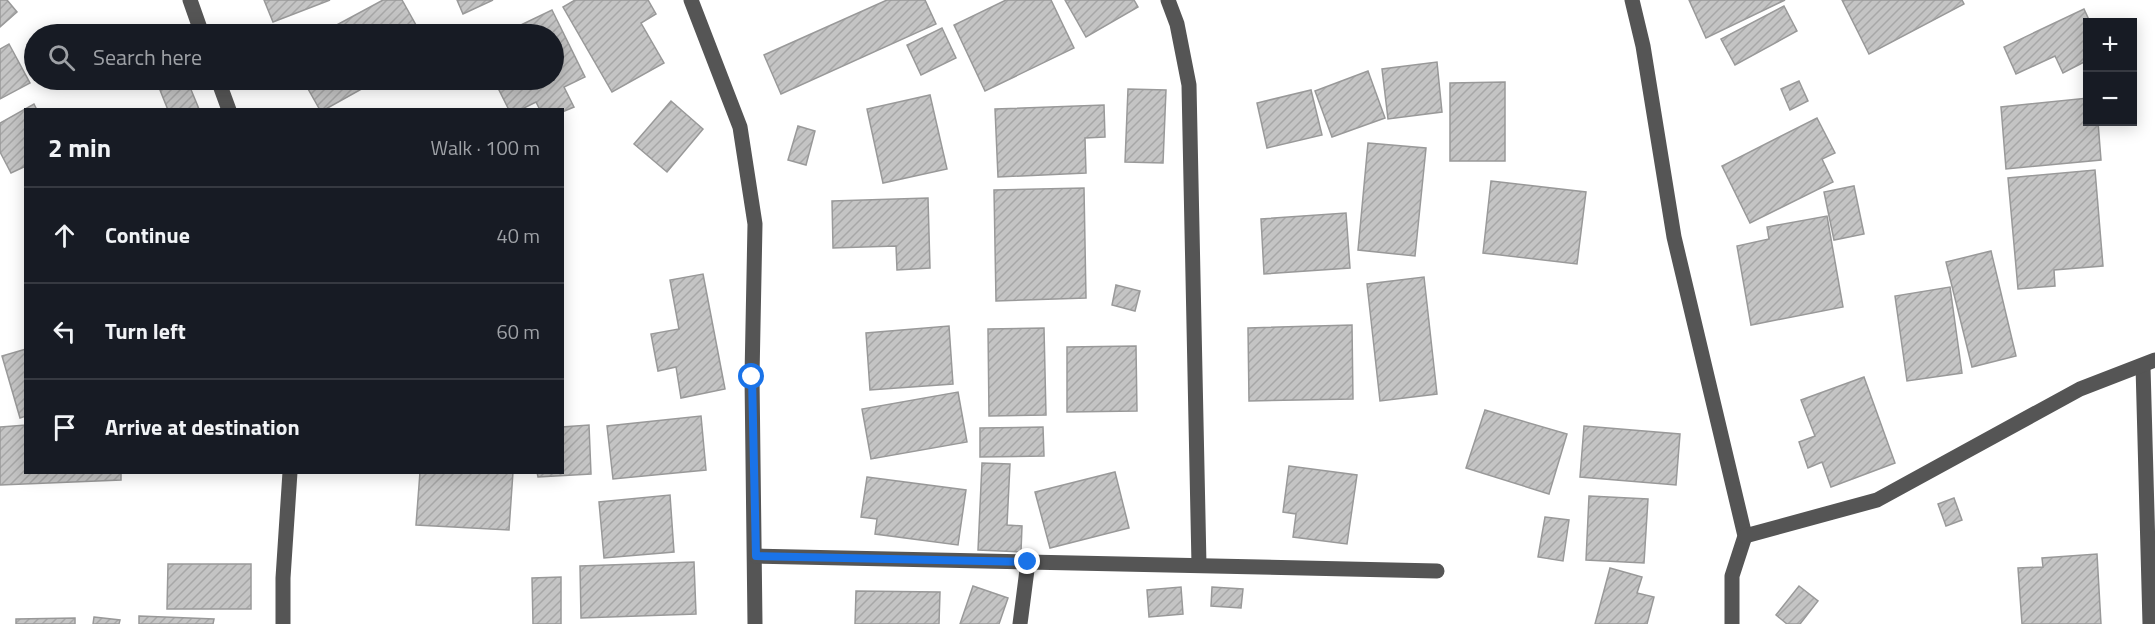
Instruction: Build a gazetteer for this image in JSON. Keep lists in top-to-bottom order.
{
  "page": {
    "map_buttons": ["+", "−"],
    "search": "Search here",
    "heading": ["2 min", "Walk · 100 m"],
    "list": [
      ["Continue", "40 m"],
      ["Turn left", "60 m"],
      "Arrive at destination"
    ]
  }
}
